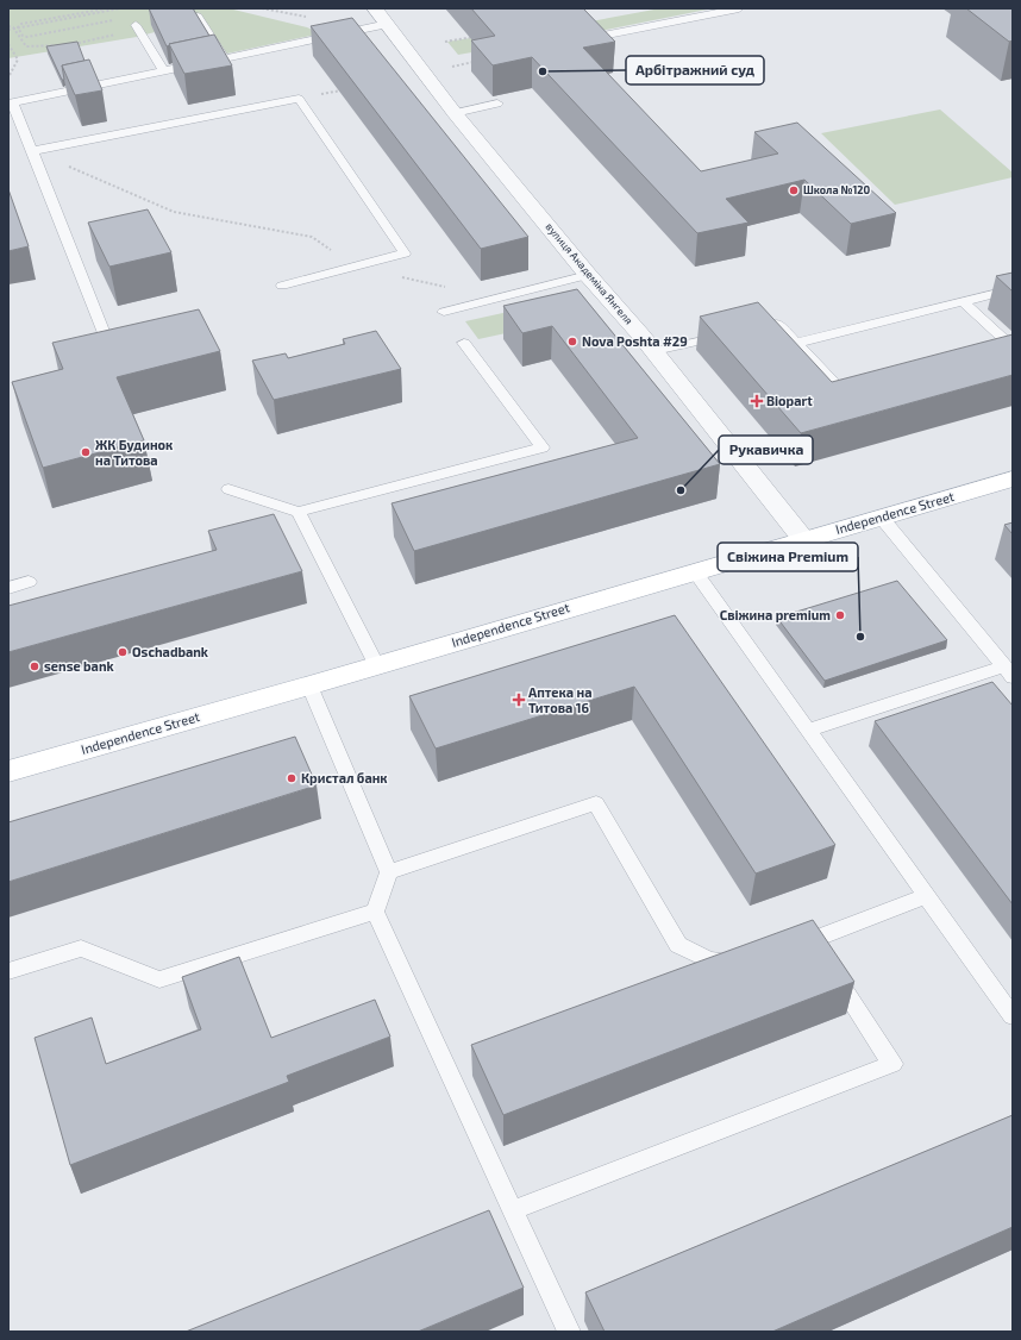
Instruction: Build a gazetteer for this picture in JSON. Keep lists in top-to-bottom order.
{
  "streets": {
    "main road": ["Independence Street"],
    "street": ["вулиця Академіка Янгеля"]
  },
  "crossings": [
    ["вулиця Академіка Янгеля", "Independence Street"]
  ],
  "places": {
    "other": [
      "Арбітражний суд",
      "Школа №120",
      "Nova Poshta #29",
      "ЖК Будинок на Титова",
      "Рукавичка",
      "Свіжина premium",
      "Свіжина Premium",
      "Oschadbank",
      "sense bank",
      "Кристал банк"
    ],
    "health": ["Biopart", "Аптека на Титова 16"]
  }
}
